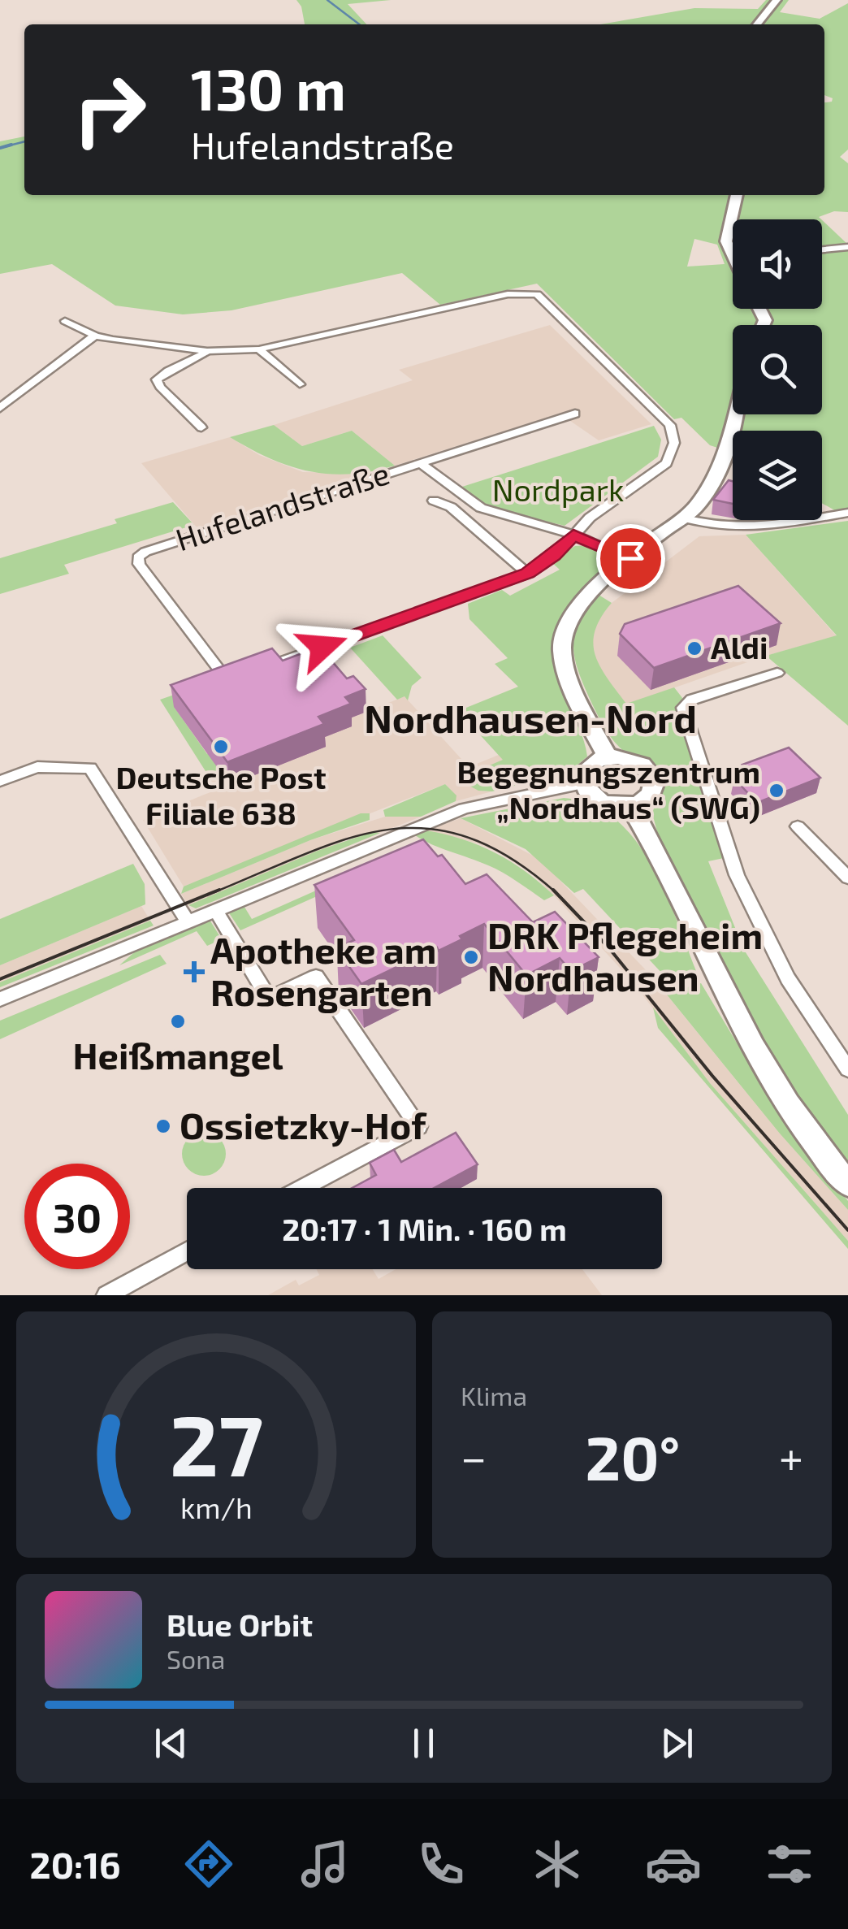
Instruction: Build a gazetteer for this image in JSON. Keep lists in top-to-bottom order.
{
  "streets": {
    "street": ["Hufelandstraße"]
  },
  "districts": ["Nordhausen-Nord"],
  "parks": ["Nordpark"],
  "places": {
    "other": [
      "Aldi",
      "Deutsche Post Filiale 638",
      "Begegnungszentrum „Nordhaus“ (SWG)",
      "DRK Pflegeheim Nordhausen",
      "Heißmangel",
      "Ossietzky-Hof"
    ],
    "health": ["Apotheke am Rosengarten"]
  },
  "page": {
    "turn": ["130 m", "Hufelandstraße"],
    "limit": "30",
    "trip": "20:17 · 1 Min. · 160 m",
    "tile": "Klima",
    "heat": ["−", "20°", "+"],
    "song": ["Blue Orbit", "Sona"],
    "tabs": "20:16",
    "gauge": ["27", "km/h"]
  }
}
